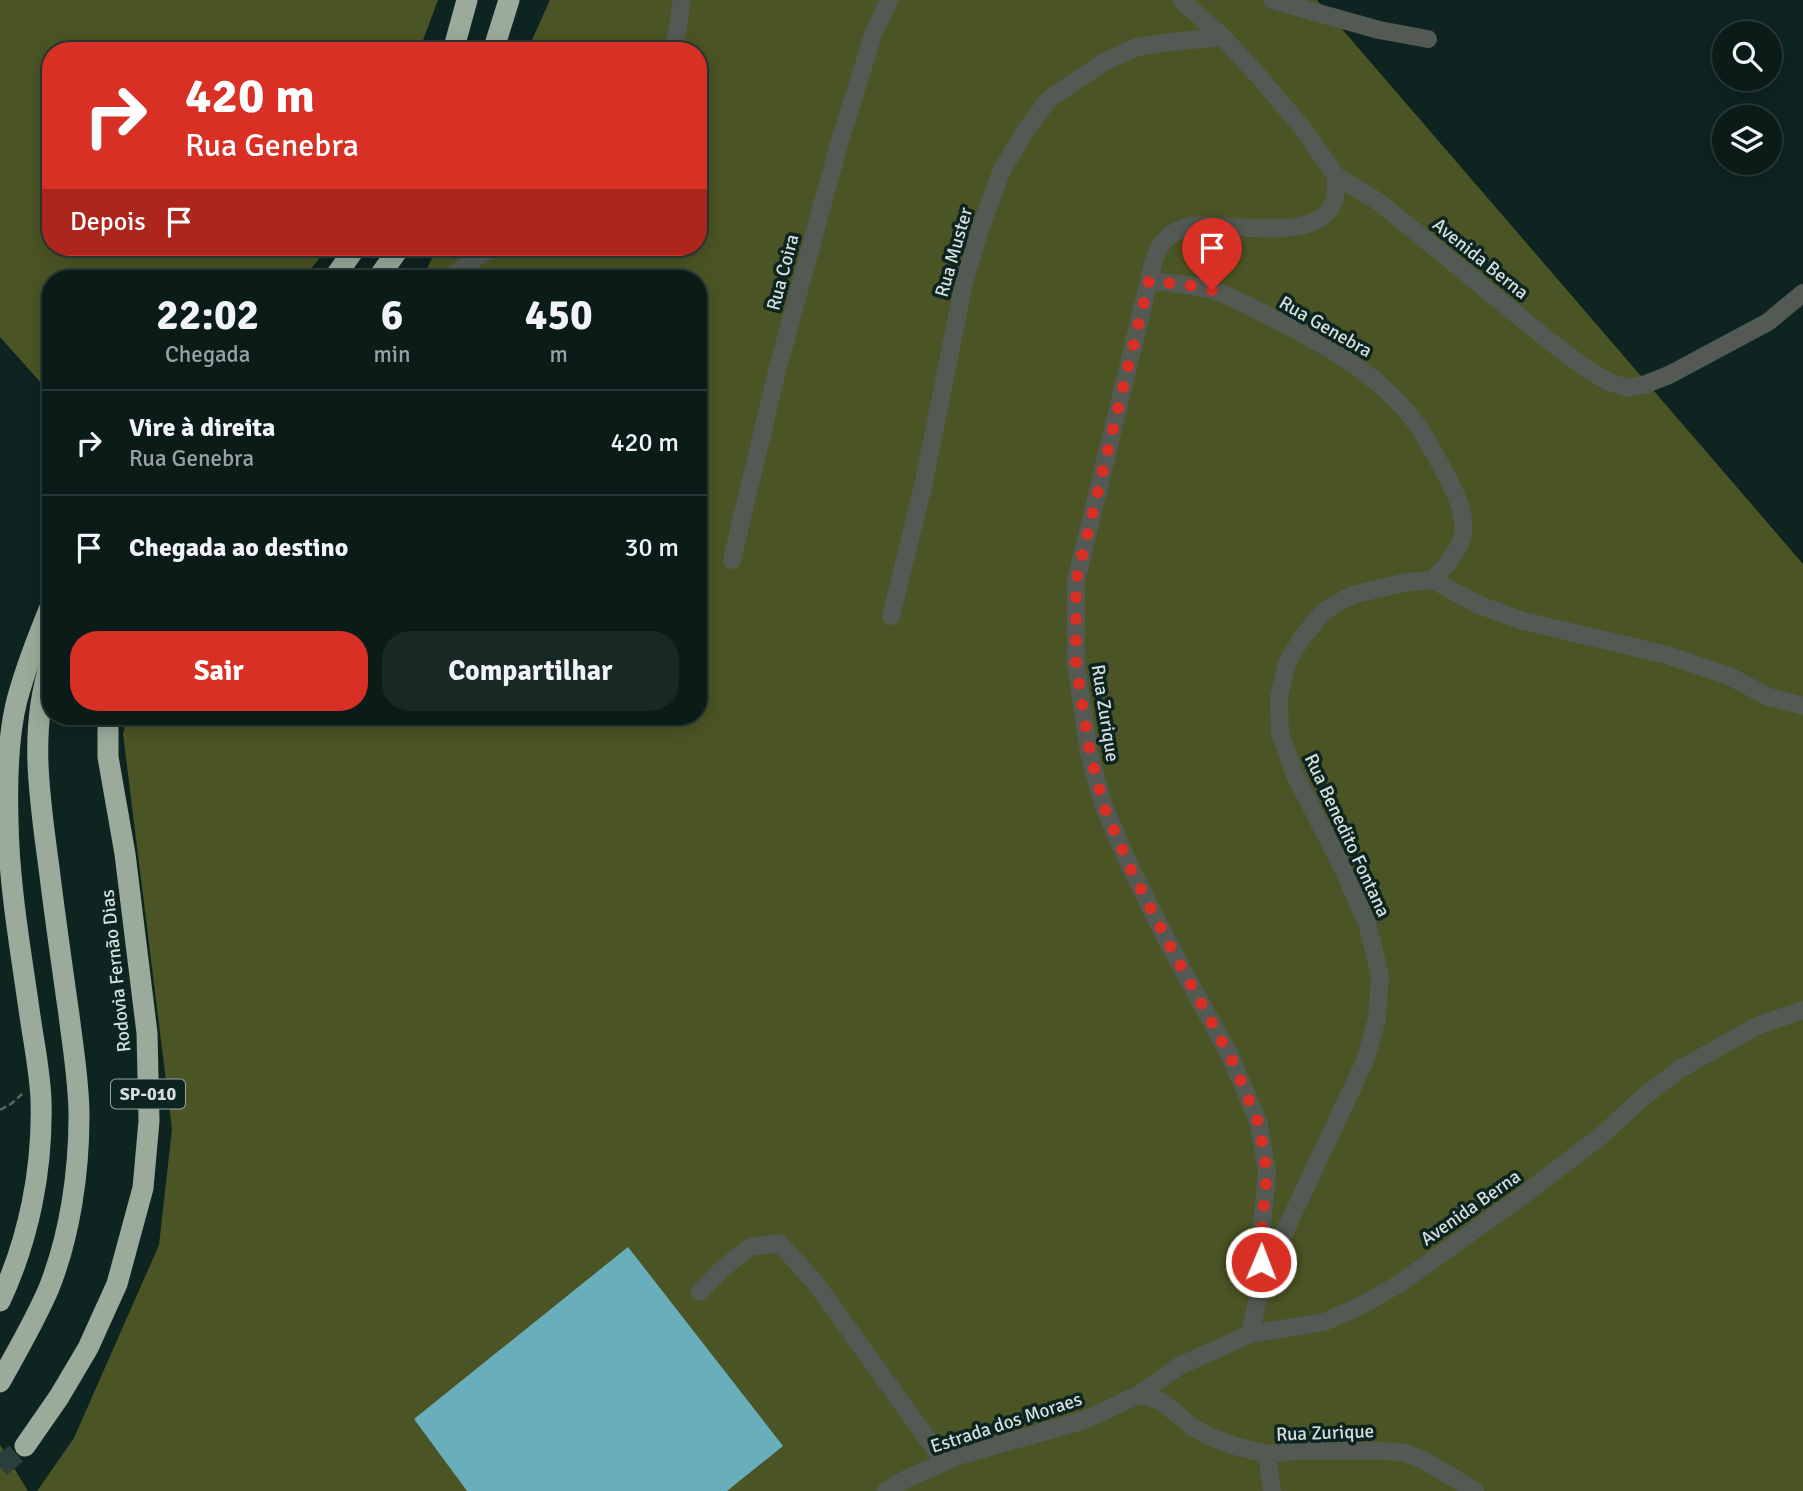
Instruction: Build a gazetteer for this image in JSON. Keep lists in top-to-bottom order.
{
  "streets": {
    "highway": ["Rodovia Fernão Dias", "SP-010"],
    "street": [
      "Rua Muster",
      "Avenida Berna",
      "Rua Coira",
      "Rua Genebra",
      "Rua Zurique",
      "Rua Benedito Fontana",
      "Estrada dos Moraes"
    ]
  },
  "crossings": [
    ["Rua Muster", "Avenida Berna"],
    ["Avenida Berna", "Rua Zurique"],
    ["Avenida Berna", "Estrada dos Moraes"],
    ["Rua Genebra", "Rua Zurique"],
    ["Rua Genebra", "Rua Benedito Fontana"],
    ["Rua Zurique", "Rua Benedito Fontana"],
    ["Rua Zurique", "Estrada dos Moraes"]
  ],
  "page": {
    "turn": ["420 m", "Rua Genebra"],
    "then": "Depois",
    "eta": [
      "22:02",
      "Chegada",
      "6",
      "min",
      "450",
      "m"
    ],
    "list": [
      {
        "name": "Vire à direita",
        "note": "Rua Genebra",
        "value": "420 m"
      },
      {
        "name": "Chegada ao destino",
        "value": "30 m"
      }
    ],
    "buttons": ["Sair", "Compartilhar"]
  }
}
